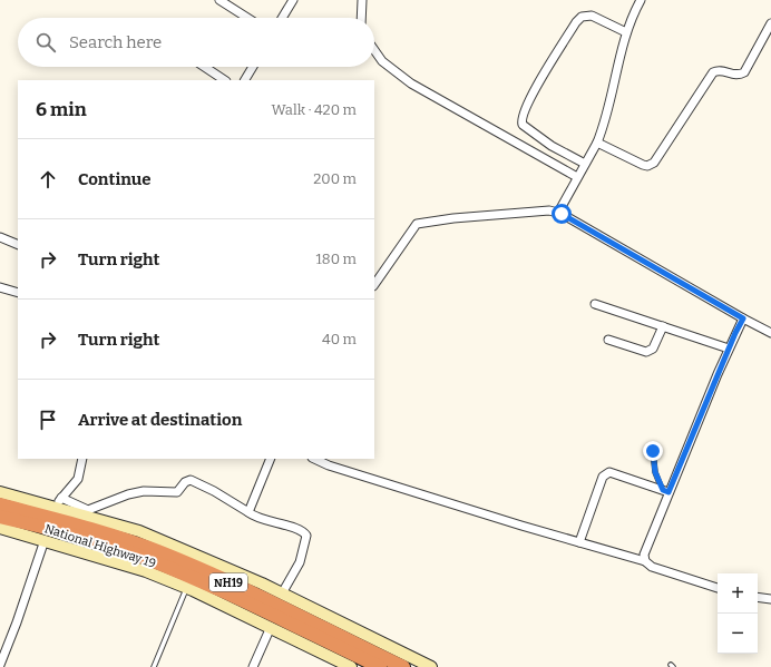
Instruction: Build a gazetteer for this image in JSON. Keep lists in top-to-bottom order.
{
  "streets": {
    "highway": ["National Highway 19", "NH19"]
  },
  "crossings": [
    ["National Highway 19", "NH19"]
  ],
  "page": {
    "search": "Search here",
    "heading": ["6 min", "Walk · 420 m"],
    "list": [
      ["Continue", "200 m"],
      ["Turn right", "180 m"],
      ["Turn right", "40 m"],
      "Arrive at destination"
    ],
    "map_buttons": ["+", "−"]
  }
}
